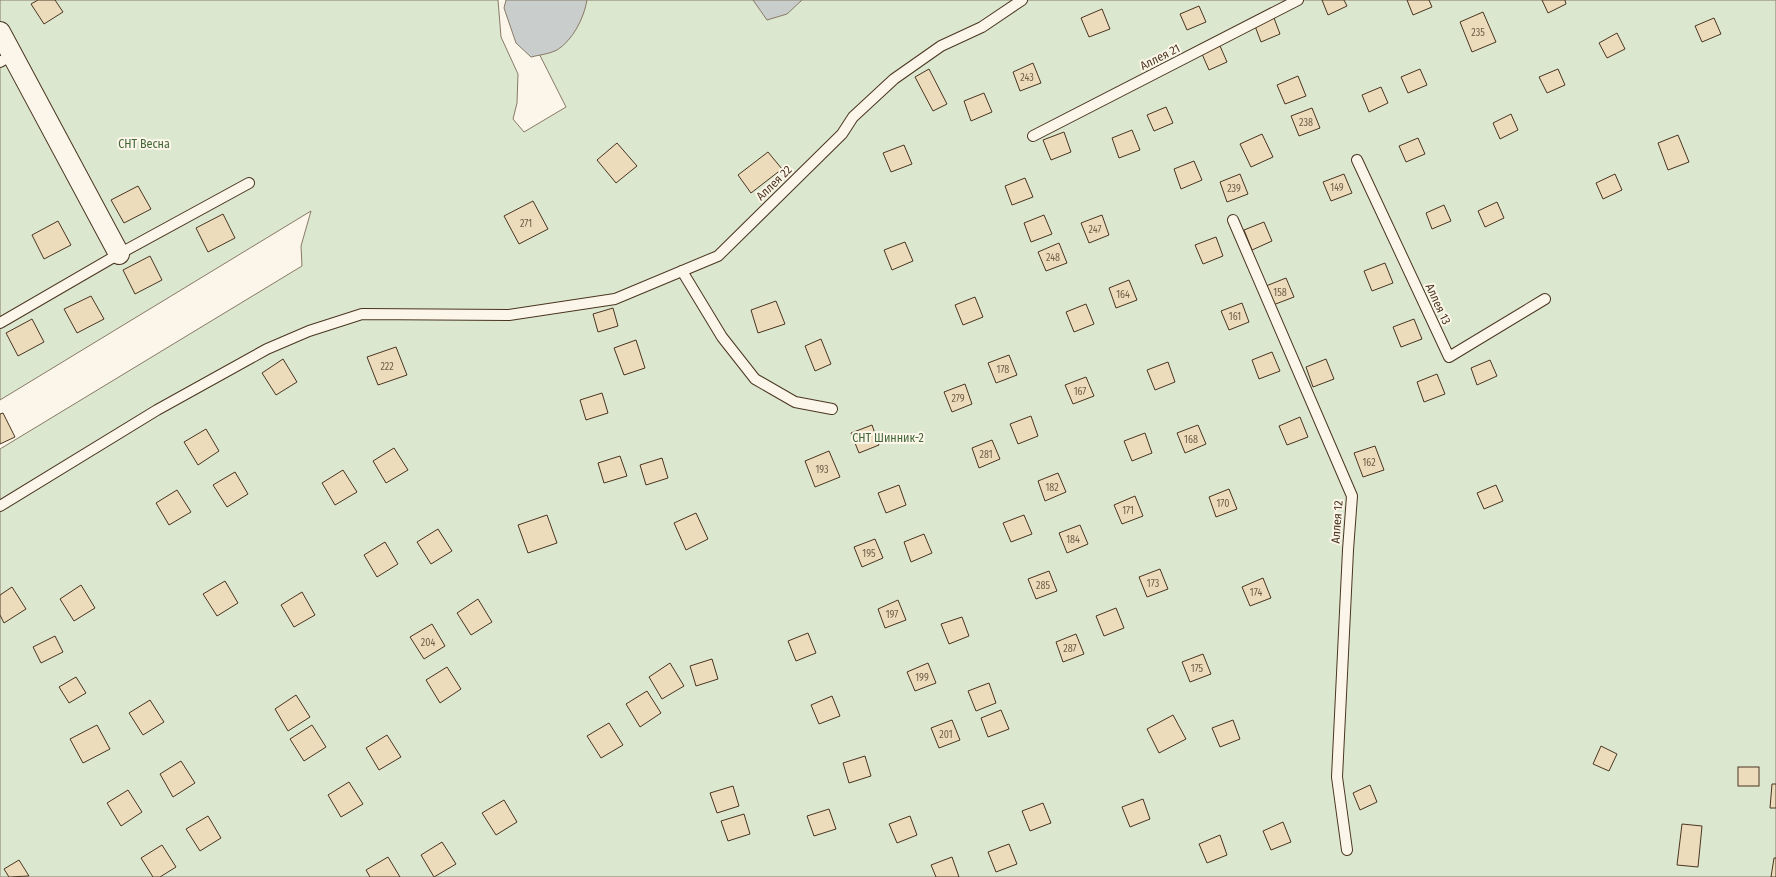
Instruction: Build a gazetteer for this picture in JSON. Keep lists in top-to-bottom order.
{
  "streets": {
    "lane": [
      "Аллея 21",
      "Аллея 22",
      "Аллея 13",
      "Аллея 12"
    ]
  },
  "parks": ["СНТ Весна", "СНТ Шинник-2"],
  "house_numbers": [
    "235",
    "243",
    "238",
    "149",
    "239",
    "271",
    "247",
    "248",
    "158",
    "164",
    "161",
    "222",
    "178",
    "167",
    "279",
    "168",
    "281",
    "162",
    "193",
    "182",
    "170",
    "171",
    "184",
    "195",
    "173",
    "285",
    "174",
    "197",
    "204",
    "287",
    "175",
    "199",
    "201"
  ]
}
